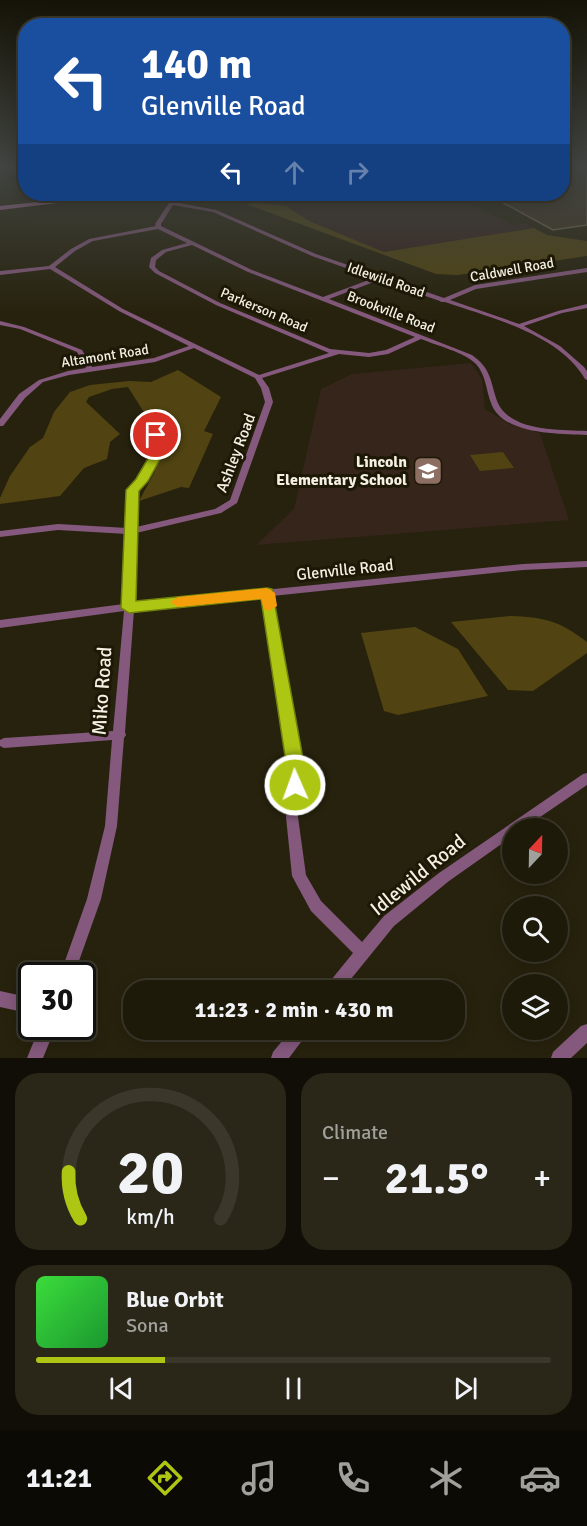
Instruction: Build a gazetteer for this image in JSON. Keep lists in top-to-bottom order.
{
  "streets": {
    "street": [
      "Caldwell Road",
      "Idlewild Road",
      "Parkerson Road",
      "Brookville Road",
      "Altamont Road",
      "Ashley Road",
      "Glenville Road",
      "Miko Road"
    ]
  },
  "crossings": [
    ["Caldwell Road", "Idlewild Road"],
    ["Parkerson Road", "Brookville Road"],
    ["Ashley Road", "Miko Road"],
    ["Glenville Road", "Miko Road"]
  ],
  "places": {
    "school or university": ["Lincoln Elementary School"]
  },
  "north": "top",
  "page": {
    "turn": ["140 m", "Glenville Road"],
    "limit": "30",
    "trip": "11:23 · 2 min · 430 m",
    "tile": "Climate",
    "heat": ["−", "21.5°", "+"],
    "song": ["Blue Orbit", "Sona"],
    "tabs": "11:21",
    "gauge": ["20", "km/h"]
  }
}
